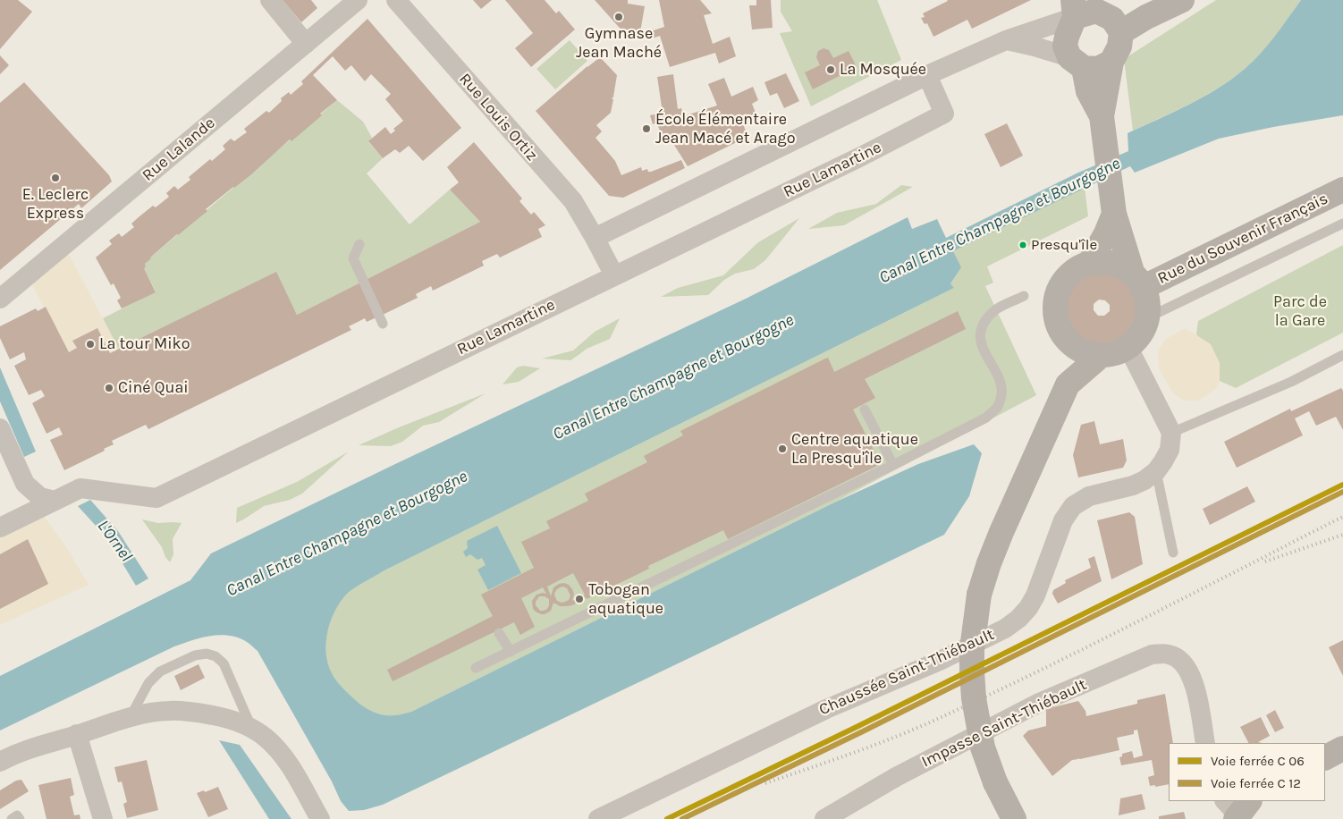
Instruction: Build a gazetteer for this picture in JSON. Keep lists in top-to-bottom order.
{
  "streets": {
    "main road": ["Rue du Souvenir Français"],
    "street": [
      "Rue Louis Ortiz",
      "Rue Lalande",
      "Rue Lamartine",
      "Chaussée Saint-Thiébault",
      "Impasse Saint-Thiébault"
    ]
  },
  "crossings": [
    ["Rue Louis Ortiz", "Rue Lamartine"]
  ],
  "water": ["Canal Entre Champagne et Bourgogne", "L'Ornel"],
  "parks": ["Parc de la Gare"],
  "places": [
    "Gymnase Jean Maché",
    "La Mosquée",
    "École Élémentaire Jean Macé et Arago",
    "E. Leclerc Express",
    "Presqu'île",
    "La tour Miko",
    "Ciné Quai",
    "Centre aquatique La Presqu'île",
    "Tobogan aquatique"
  ],
  "legend": ["Voie ferrée C 06", "Voie ferrée C 12"]
}
